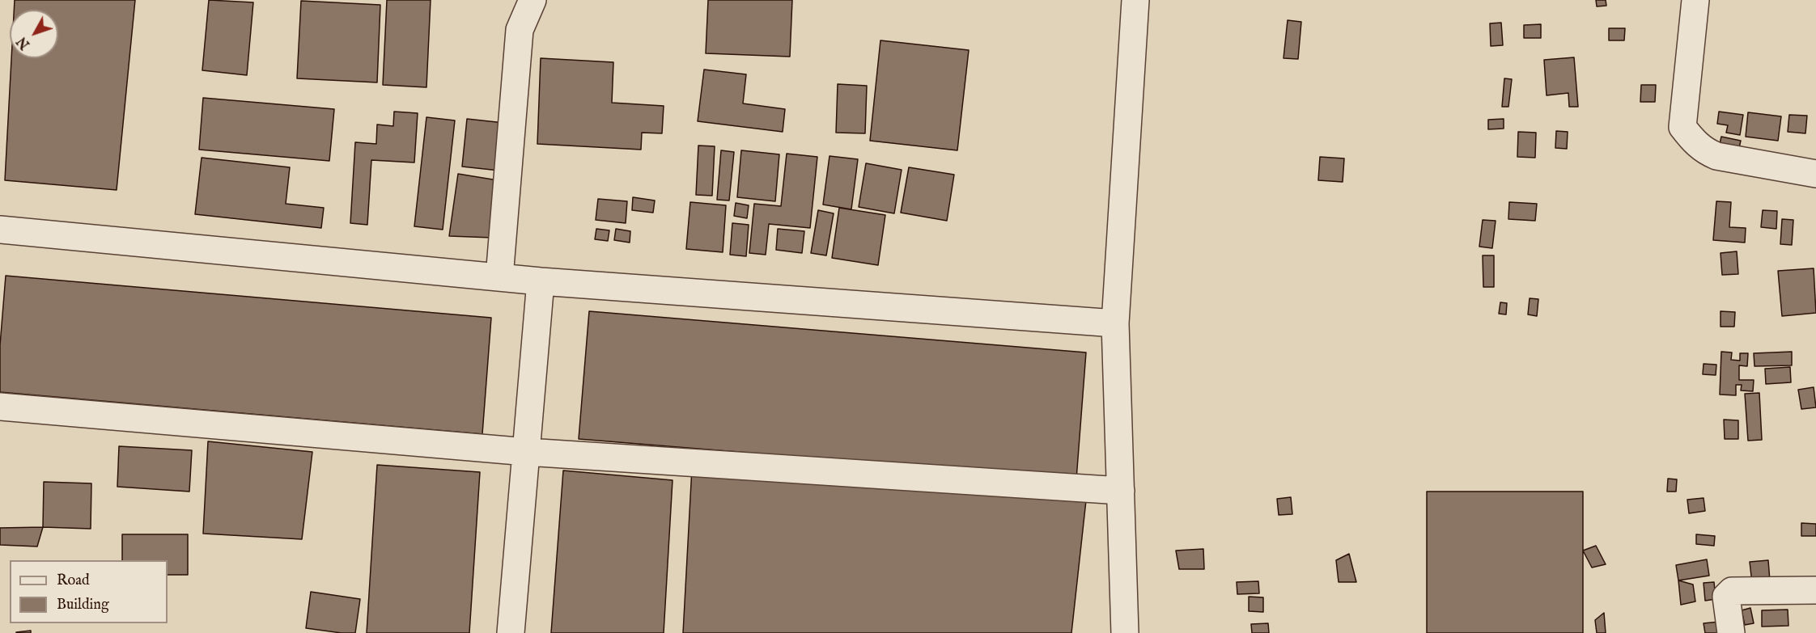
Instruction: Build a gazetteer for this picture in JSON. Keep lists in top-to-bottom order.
{
  "legend": ["Road", "Building"],
  "north": "bottom left"
}
